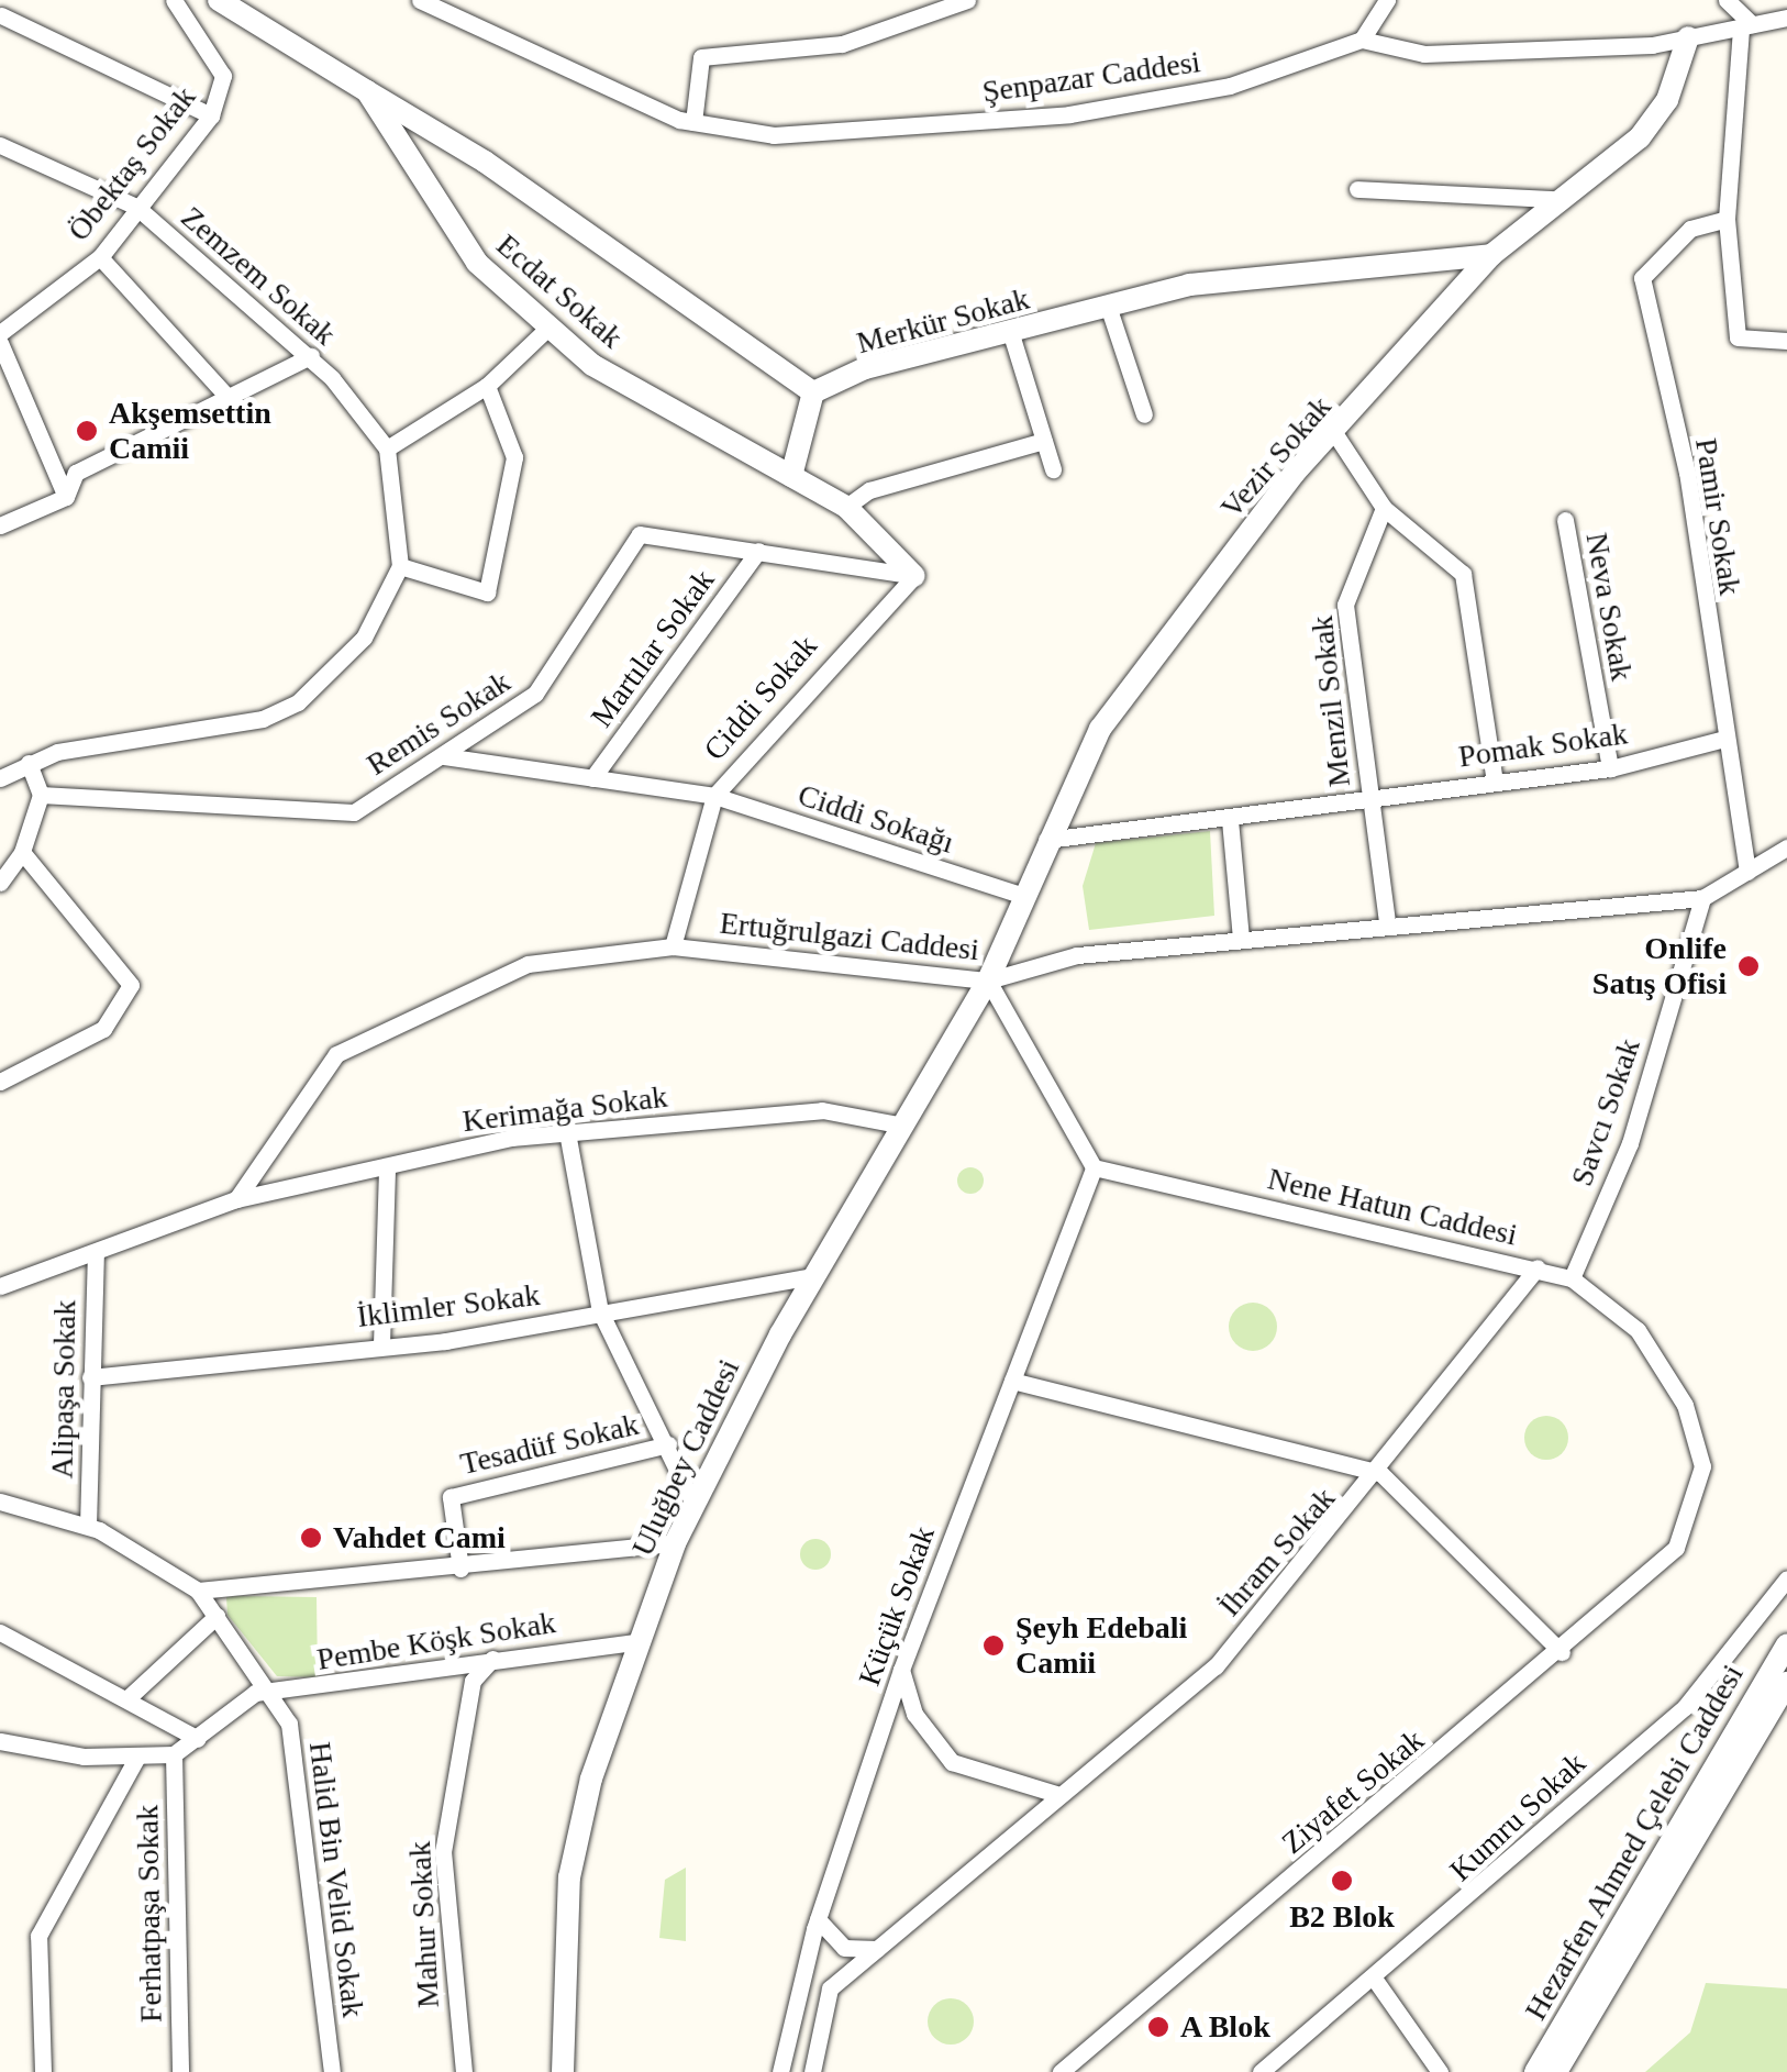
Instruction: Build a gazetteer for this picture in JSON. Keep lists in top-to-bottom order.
{
  "streets": {
    "street": [
      "Şenpazar Caddesi",
      "Öbektaş Sokak",
      "Zemzem Sokak",
      "Ecdat Sokak",
      "Merkür Sokak",
      "Vezir Sokak",
      "Pamir Sokak",
      "Neva Sokak",
      "Martılar Sokak",
      "Ciddi Sokak",
      "Menzil Sokak",
      "Remis Sokak",
      "Pomak Sokak",
      "Ciddi Sokağı",
      "Ertuğrulgazi Caddesi",
      "Kerimağa Sokak",
      "Savcı Sokak",
      "Nene Hatun Caddesi",
      "İklimler Sokak",
      "Alipaşa Sokak",
      "Tesadüf Sokak",
      "Uluğbey Caddesi",
      "İhram Sokak",
      "Küçük Sokak",
      "Pembe Köşk Sokak",
      "Ziyafet Sokak",
      "Kumru Sokak",
      "Hezarfen Ahmed Çelebi Caddesi",
      "Halid Bin Velid Sokak",
      "Ferhatpaşa Sokak",
      "Mahur Sokak"
    ]
  },
  "crossings": [
    ["Öbektaş Sokak", "Zemzem Sokak"],
    ["Ecdat Sokak", "Ciddi Sokak"],
    ["Ecdat Sokak", "Remis Sokak"],
    ["Merkür Sokak", "Vezir Sokak"],
    ["Vezir Sokak", "Pomak Sokak"],
    ["Vezir Sokak", "Ciddi Sokağı"],
    ["Vezir Sokak", "Ertuğrulgazi Caddesi"],
    ["Vezir Sokak", "Uluğbey Caddesi"],
    ["Pamir Sokak", "Pomak Sokak"],
    ["Pamir Sokak", "Ertuğrulgazi Caddesi"],
    ["Neva Sokak", "Pomak Sokak"],
    ["Martılar Sokak", "Remis Sokak"],
    ["Martılar Sokak", "Ciddi Sokağı"],
    ["Ciddi Sokak", "Remis Sokak"],
    ["Ciddi Sokak", "Ciddi Sokağı"],
    ["Ciddi Sokak", "Ertuğrulgazi Caddesi"],
    ["Menzil Sokak", "Pomak Sokak"],
    ["Menzil Sokak", "Ertuğrulgazi Caddesi"],
    ["Remis Sokak", "Ciddi Sokağı"],
    ["Ertuğrulgazi Caddesi", "Kerimağa Sokak"],
    ["Ertuğrulgazi Caddesi", "Savcı Sokak"],
    ["Ertuğrulgazi Caddesi", "Uluğbey Caddesi"],
    ["Kerimağa Sokak", "Uluğbey Caddesi"],
    ["Savcı Sokak", "Nene Hatun Caddesi"],
    ["Nene Hatun Caddesi", "İhram Sokak"],
    ["Nene Hatun Caddesi", "Küçük Sokak"],
    ["Nene Hatun Caddesi", "Ziyafet Sokak"],
    ["İklimler Sokak", "Alipaşa Sokak"],
    ["İklimler Sokak", "Uluğbey Caddesi"],
    ["Uluğbey Caddesi", "Pembe Köşk Sokak"],
    ["Pembe Köşk Sokak", "Halid Bin Velid Sokak"],
    ["Pembe Köşk Sokak", "Ferhatpaşa Sokak"],
    ["Pembe Köşk Sokak", "Mahur Sokak"]
  ],
  "places": [
    "Akşemsettin Camii",
    "Onlife Satış Ofisi",
    "Vahdet Cami",
    "Şeyh Edebali Camii",
    "B2 Blok",
    "A Blok"
  ]
}
